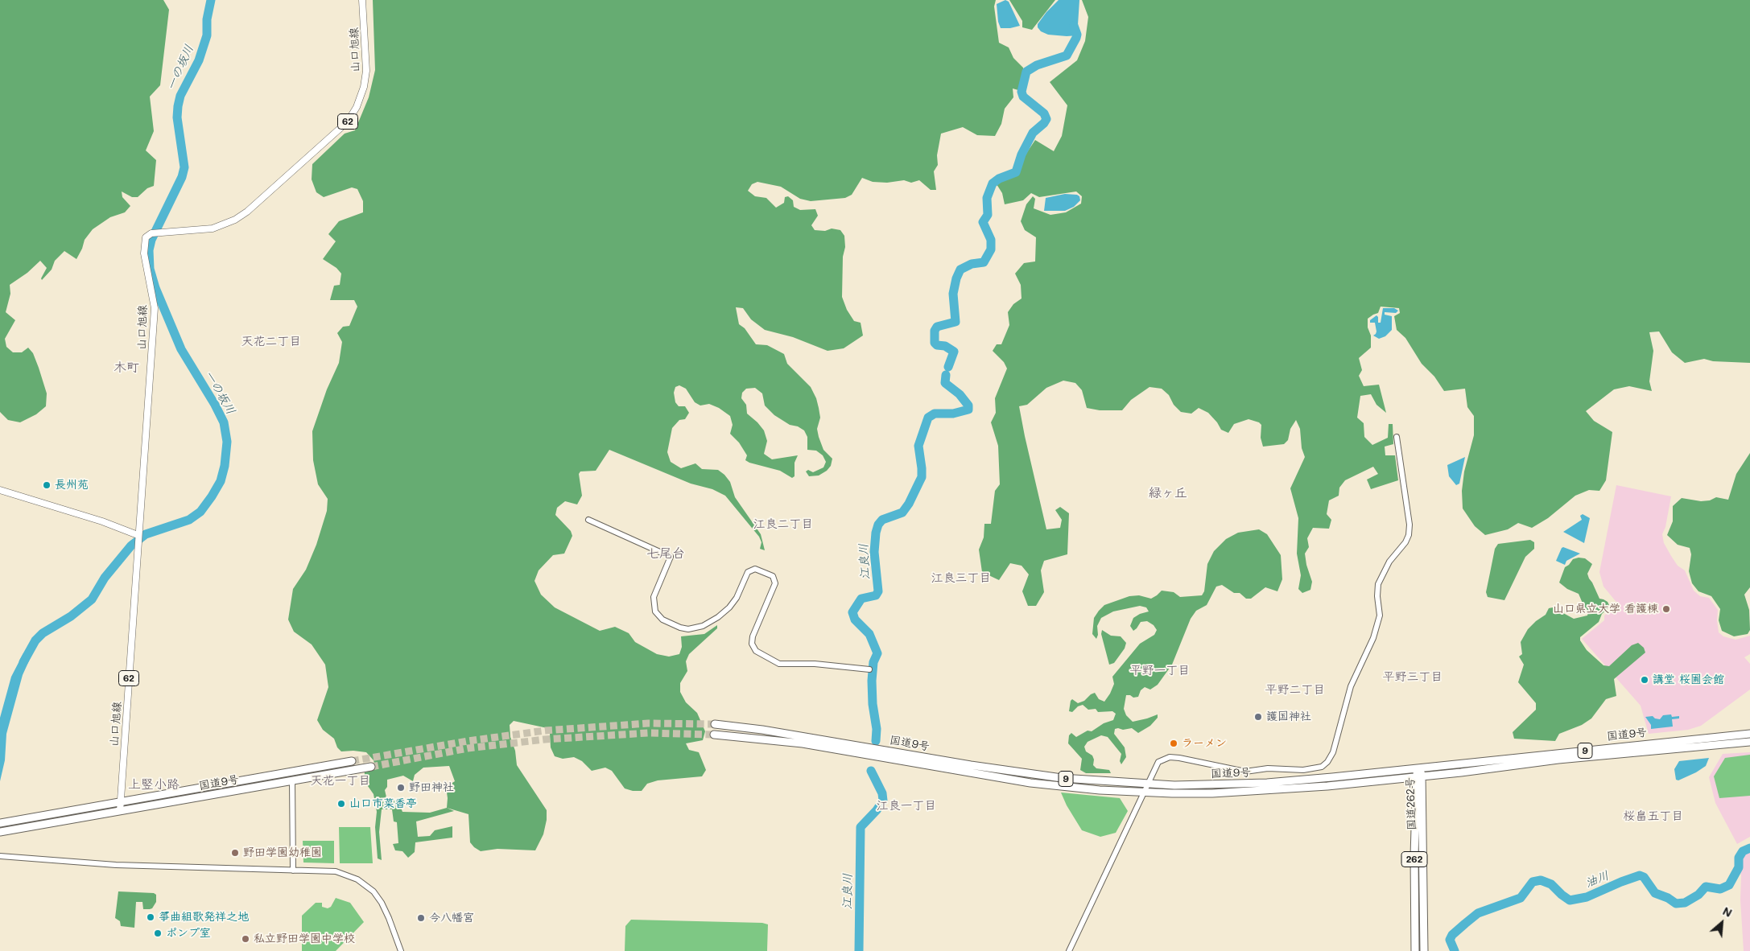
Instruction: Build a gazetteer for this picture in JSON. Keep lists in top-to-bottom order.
{
  "streets": {
    "highway": [
      "国道9号",
      "9",
      "国道262号",
      "262"
    ],
    "main road": ["山口旭線", "62"]
  },
  "crossings": [
    ["山口旭線", "国道9号"],
    ["国道9号", "国道262号"]
  ],
  "districts": [
    "天花二丁目",
    "木町",
    "緑ヶ丘",
    "江良二丁目",
    "七尾台",
    "江良三丁目",
    "平野一丁目",
    "平野三丁目",
    "平野二丁目",
    "天花一丁目",
    "上竪小路",
    "江良一丁目",
    "桜畠五丁目"
  ],
  "water": ["一の坂川", "江良川", "油川"],
  "places": [
    "長州苑",
    "山口県立大学 看護棟",
    "講堂 桜圃会館",
    "護国神社",
    "ラーメン",
    "野田神社",
    "山口市菜香亭",
    "野田学園幼稚園",
    "箏曲組歌発祥之地",
    "今八幡宮",
    "ポンプ室",
    "私立野田学園中学校"
  ],
  "north": "top right"
}
